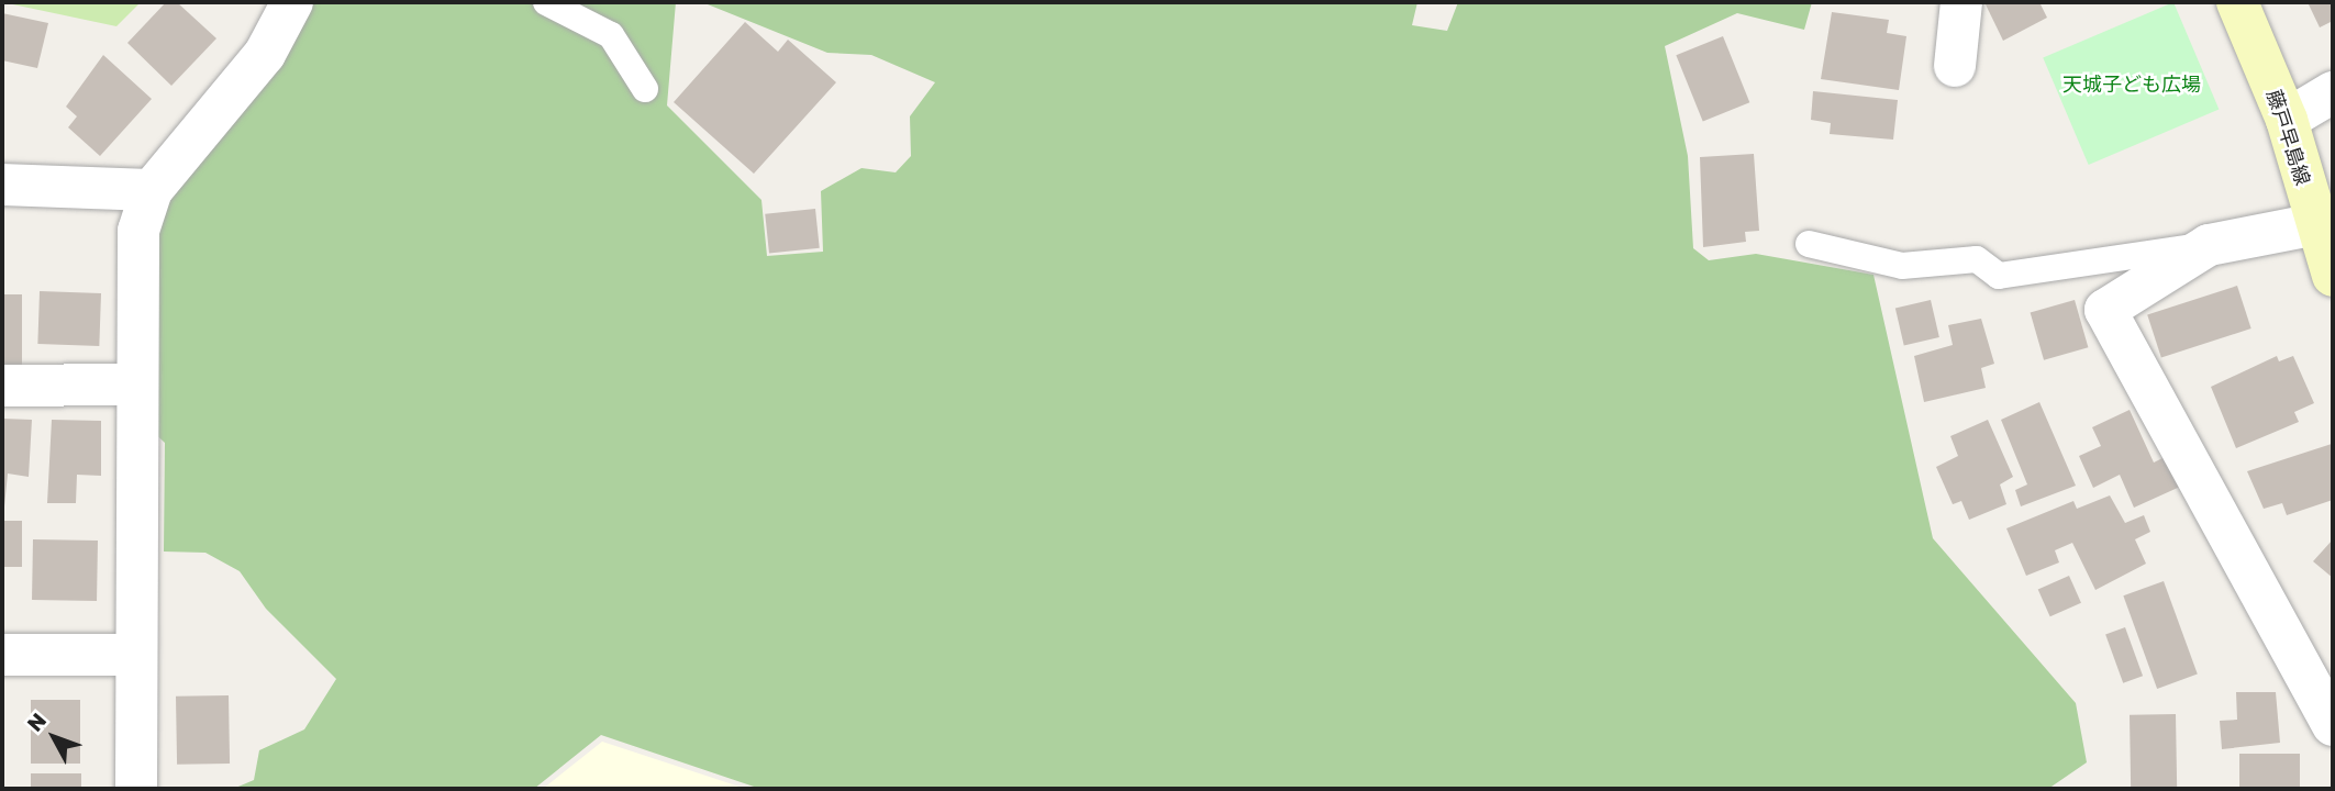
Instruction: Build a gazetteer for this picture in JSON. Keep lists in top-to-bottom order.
{
  "streets": {
    "main road": ["藤戸早島線"]
  },
  "parks": ["天城子ども広場"],
  "north": "top left"
}
